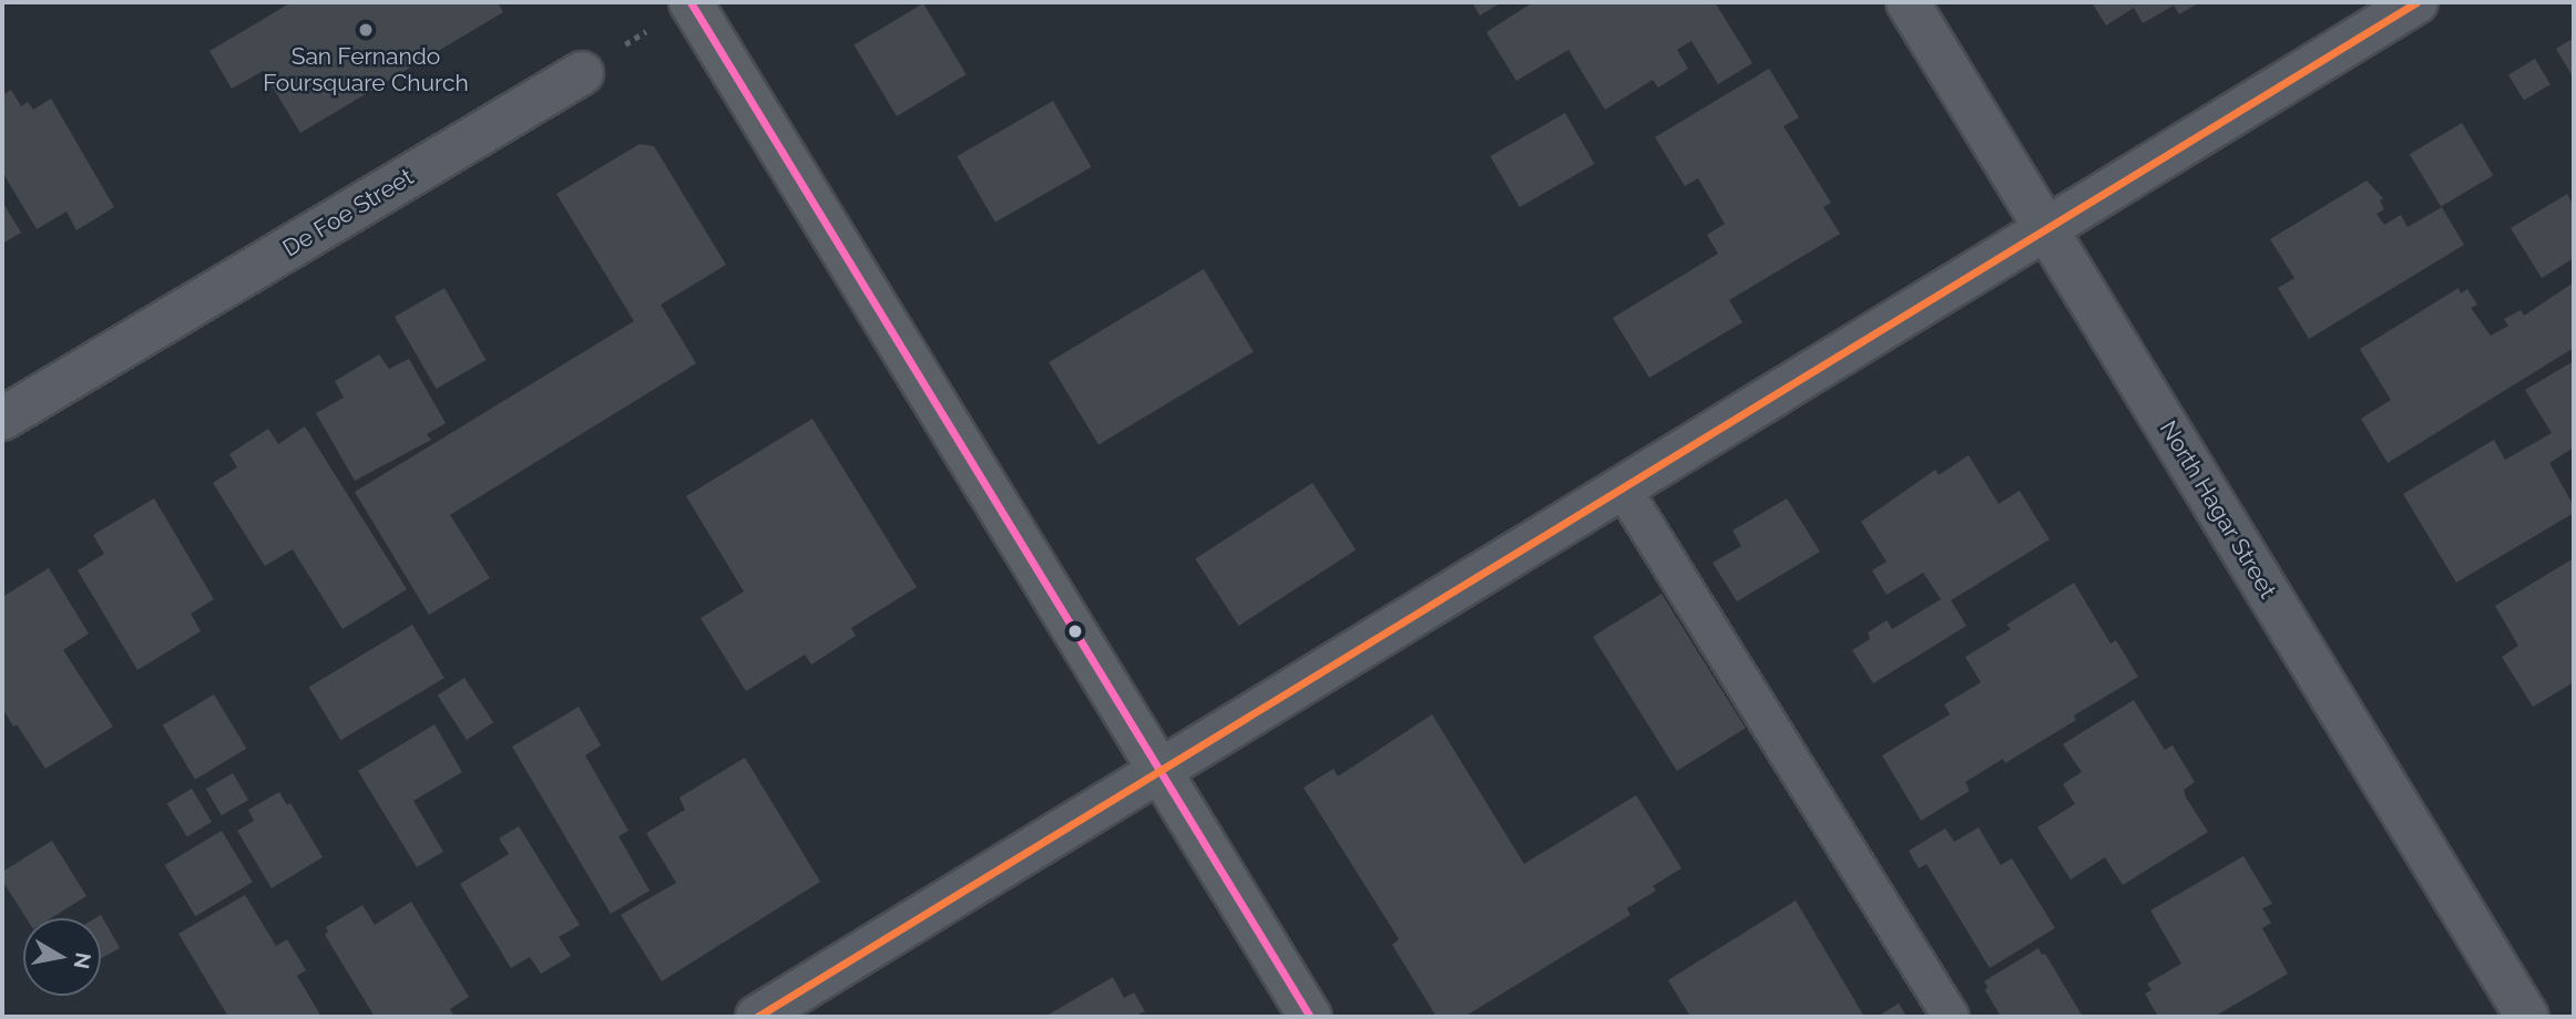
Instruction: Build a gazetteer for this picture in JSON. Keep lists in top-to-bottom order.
{
  "streets": {
    "street": ["De Foe Street", "North Hagar Street"]
  },
  "places": ["San Fernando Foursquare Church"],
  "north": "right"
}
